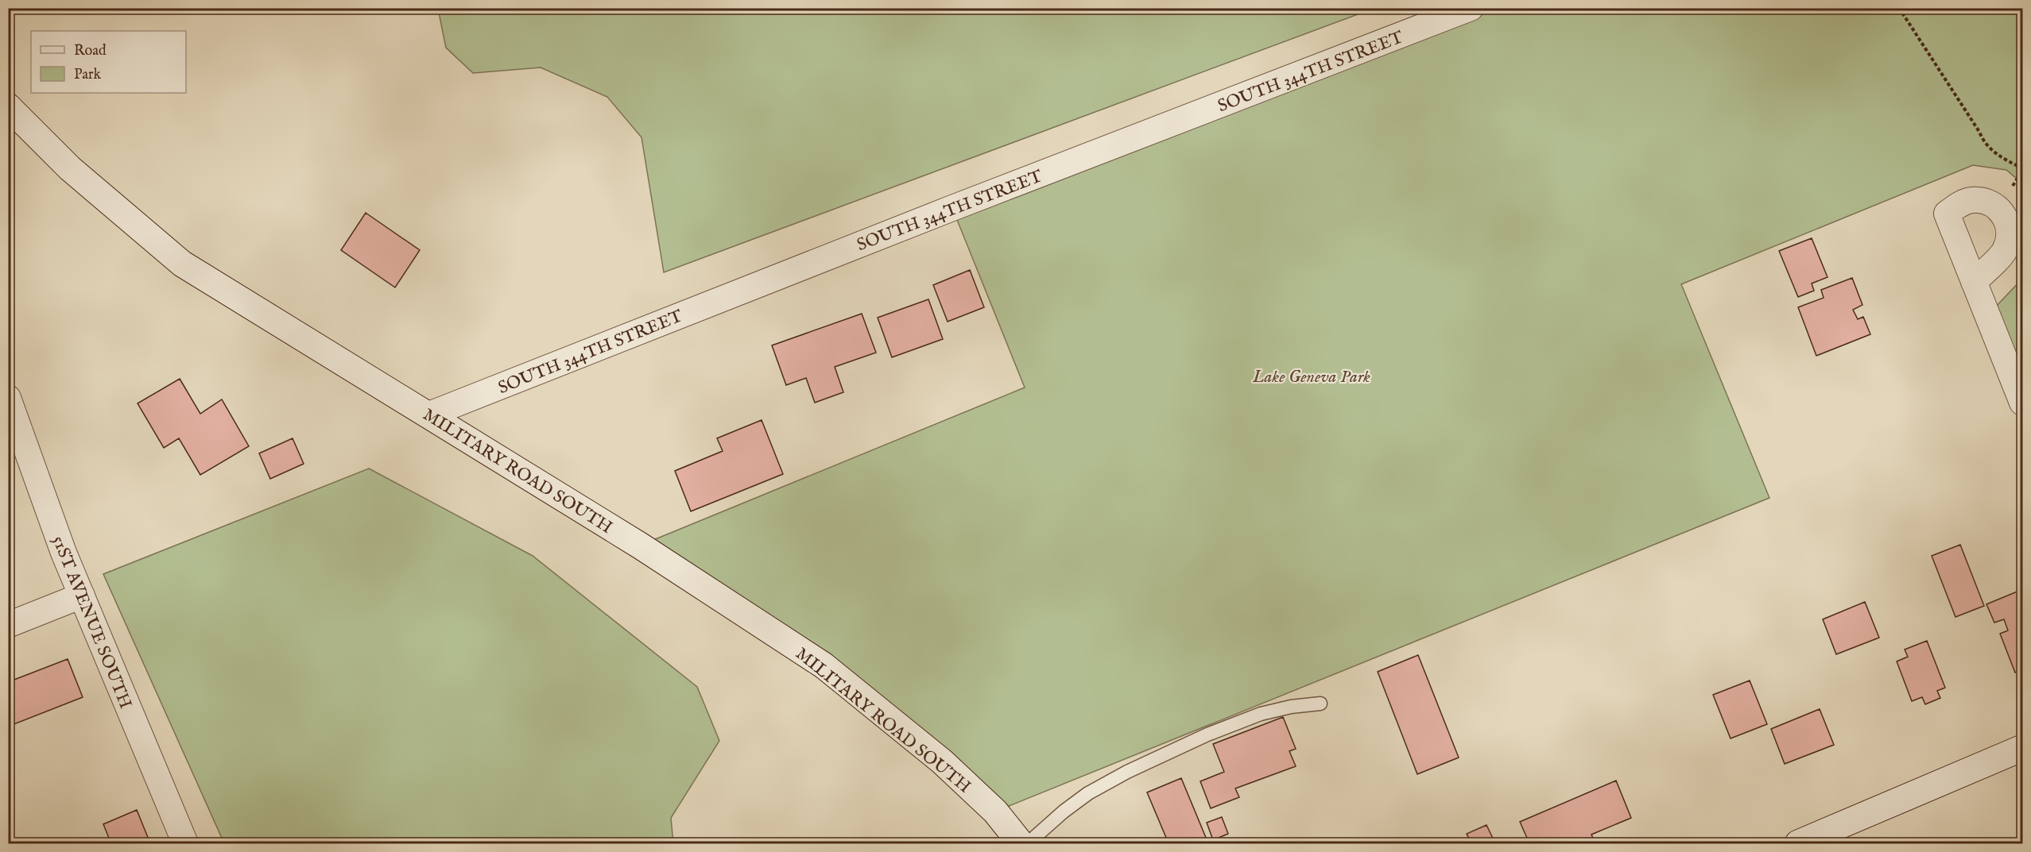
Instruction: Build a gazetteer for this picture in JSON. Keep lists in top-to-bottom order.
{
  "streets": {
    "main road": ["MILITARY ROAD SOUTH"],
    "street": ["SOUTH 344TH STREET", "51ST AVENUE SOUTH"]
  },
  "crossings": [
    ["SOUTH 344TH STREET", "MILITARY ROAD SOUTH"]
  ],
  "parks": ["Lake Geneva Park"],
  "legend": ["Road", "Park"]
}
